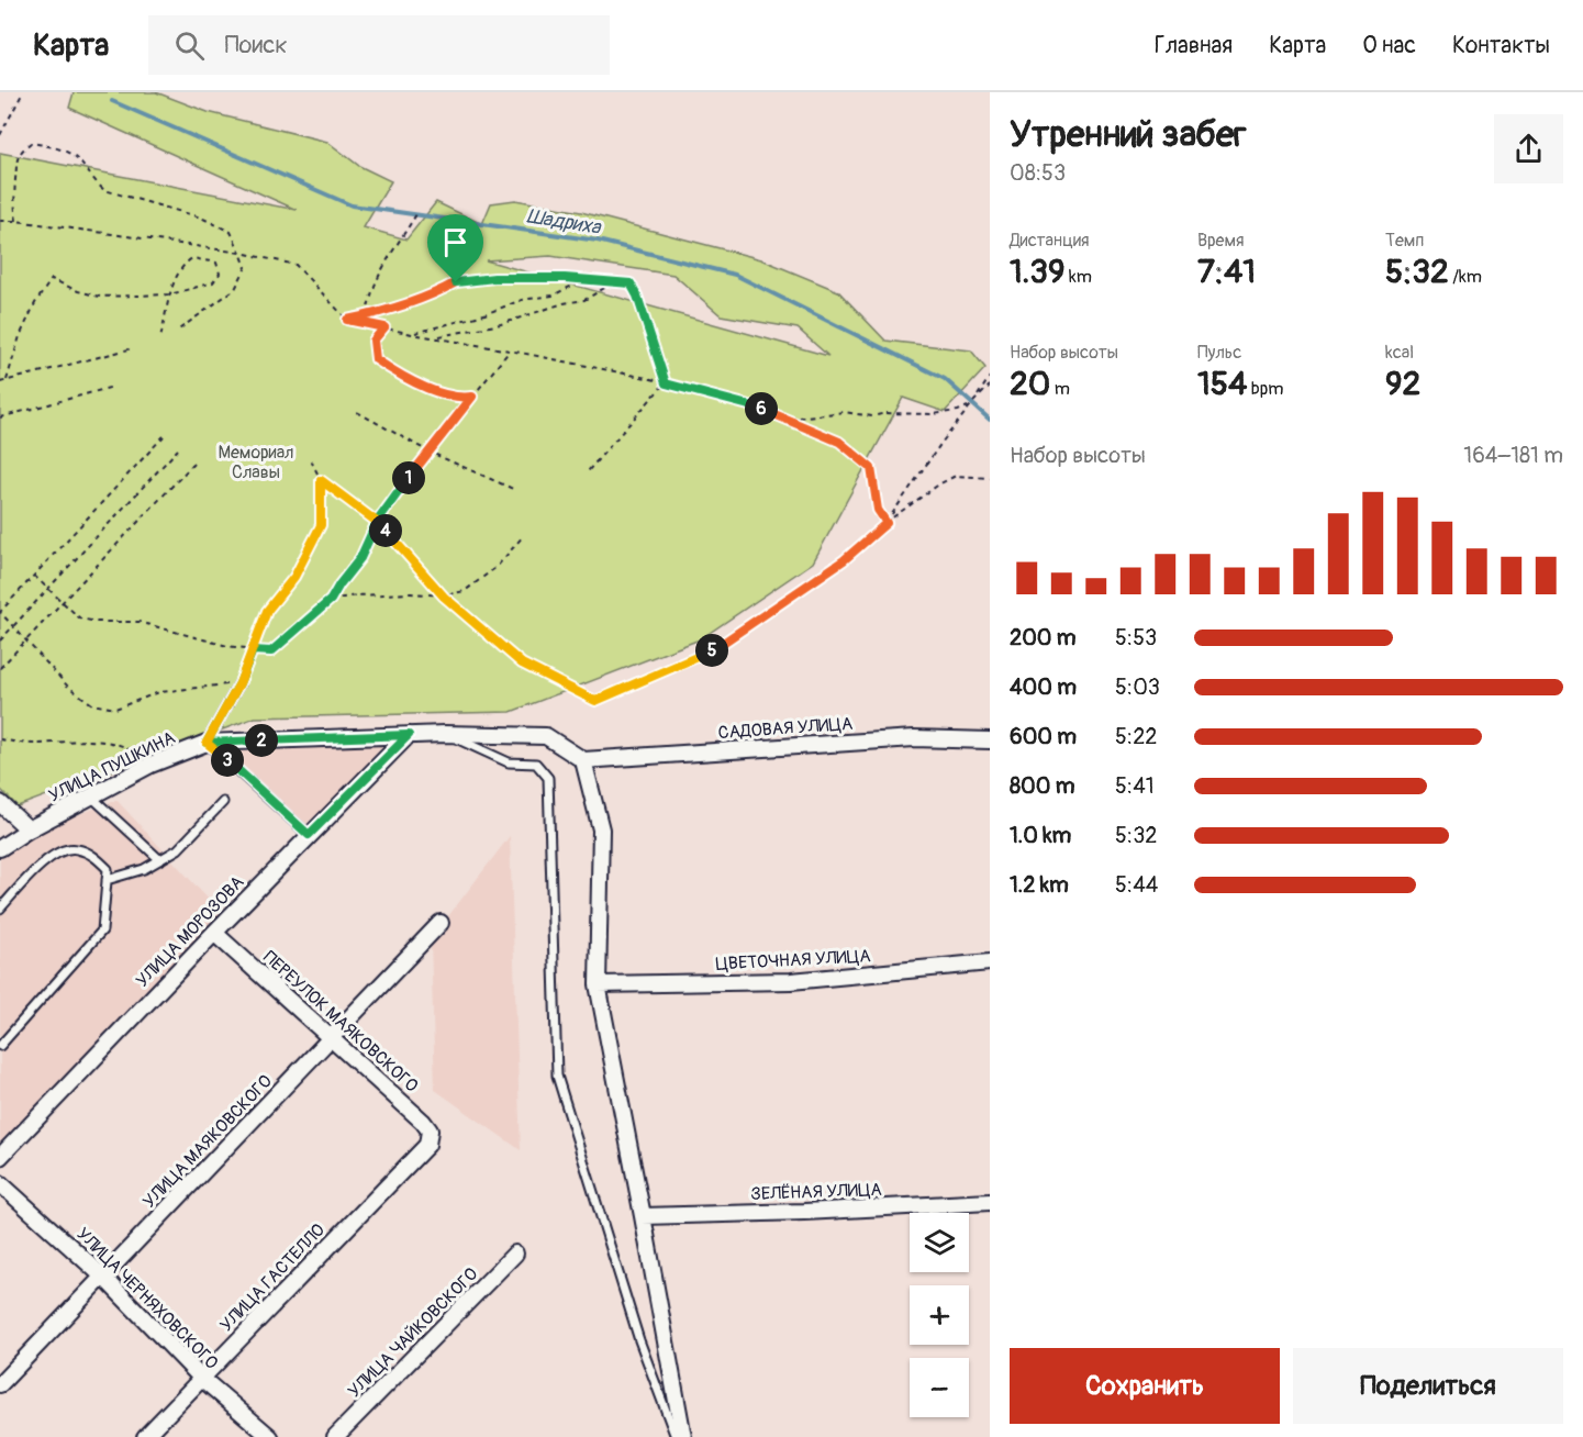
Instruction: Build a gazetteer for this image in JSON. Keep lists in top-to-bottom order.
{
  "streets": {
    "street": [
      "САДОВАЯ УЛИЦА",
      "УЛИЦА ПУШКИНА",
      "УЛИЦА МОРОЗОВА",
      "ЦВЕТОЧНАЯ УЛИЦА",
      "ПЕРЕУЛОК МАЯКОВСКОГО",
      "УЛИЦА МАЯКОВСКОГО",
      "ЗЕЛЁНАЯ УЛИЦА",
      "УЛИЦА ГАСТЕЛЛО",
      "УЛИЦА ЧЕРНЯХОВСКОГО",
      "УЛИЦА ЧАЙКОВСКОГО"
    ]
  },
  "crossings": [
    ["САДОВАЯ УЛИЦА", "УЛИЦА ПУШКИНА"],
    ["УЛИЦА ПУШКИНА", "УЛИЦА МОРОЗОВА"],
    ["УЛИЦА МОРОЗОВА", "ПЕРЕУЛОК МАЯКОВСКОГО"],
    ["ПЕРЕУЛОК МАЯКОВСКОГО", "УЛИЦА МАЯКОВСКОГО"],
    ["ПЕРЕУЛОК МАЯКОВСКОГО", "УЛИЦА ГАСТЕЛЛО"],
    ["УЛИЦА МАЯКОВСКОГО", "УЛИЦА ЧЕРНЯХОВСКОГО"],
    ["УЛИЦА ГАСТЕЛЛО", "УЛИЦА ЧЕРНЯХОВСКОГО"]
  ],
  "water": ["Шадриха"],
  "parks": ["Мемориал Славы"],
  "page": {
    "header": "Карта",
    "search": "Поиск",
    "nav": [
      "Главная",
      "Карта",
      "О нас",
      "Контакты"
    ],
    "heading": ["Утренний забег", "08:53"],
    "stats": [
      ["Дистанция", "1.39 km"],
      ["Время", "7:41"],
      ["Темп", "5:32 /km"],
      ["Набор высоты", "20 m"],
      ["Пульс", "154 bpm"],
      ["kcal", "92"]
    ],
    "pins": [
      "6",
      "1",
      "4",
      "5",
      "2",
      "3"
    ],
    "chart": ["Набор высоты", "164–181 m"],
    "list": [
      {
        "name": "200 m",
        "note": "5:53"
      },
      {
        "name": "400 m",
        "note": "5:03"
      },
      {
        "name": "600 m",
        "note": "5:22"
      },
      {
        "name": "800 m",
        "note": "5:41"
      },
      {
        "name": "1.0 km",
        "note": "5:32"
      },
      {
        "name": "1.2 km",
        "note": "5:44"
      }
    ],
    "map_buttons": ["+", "−"],
    "buttons": ["Сохранить", "Поделиться"]
  }
}
